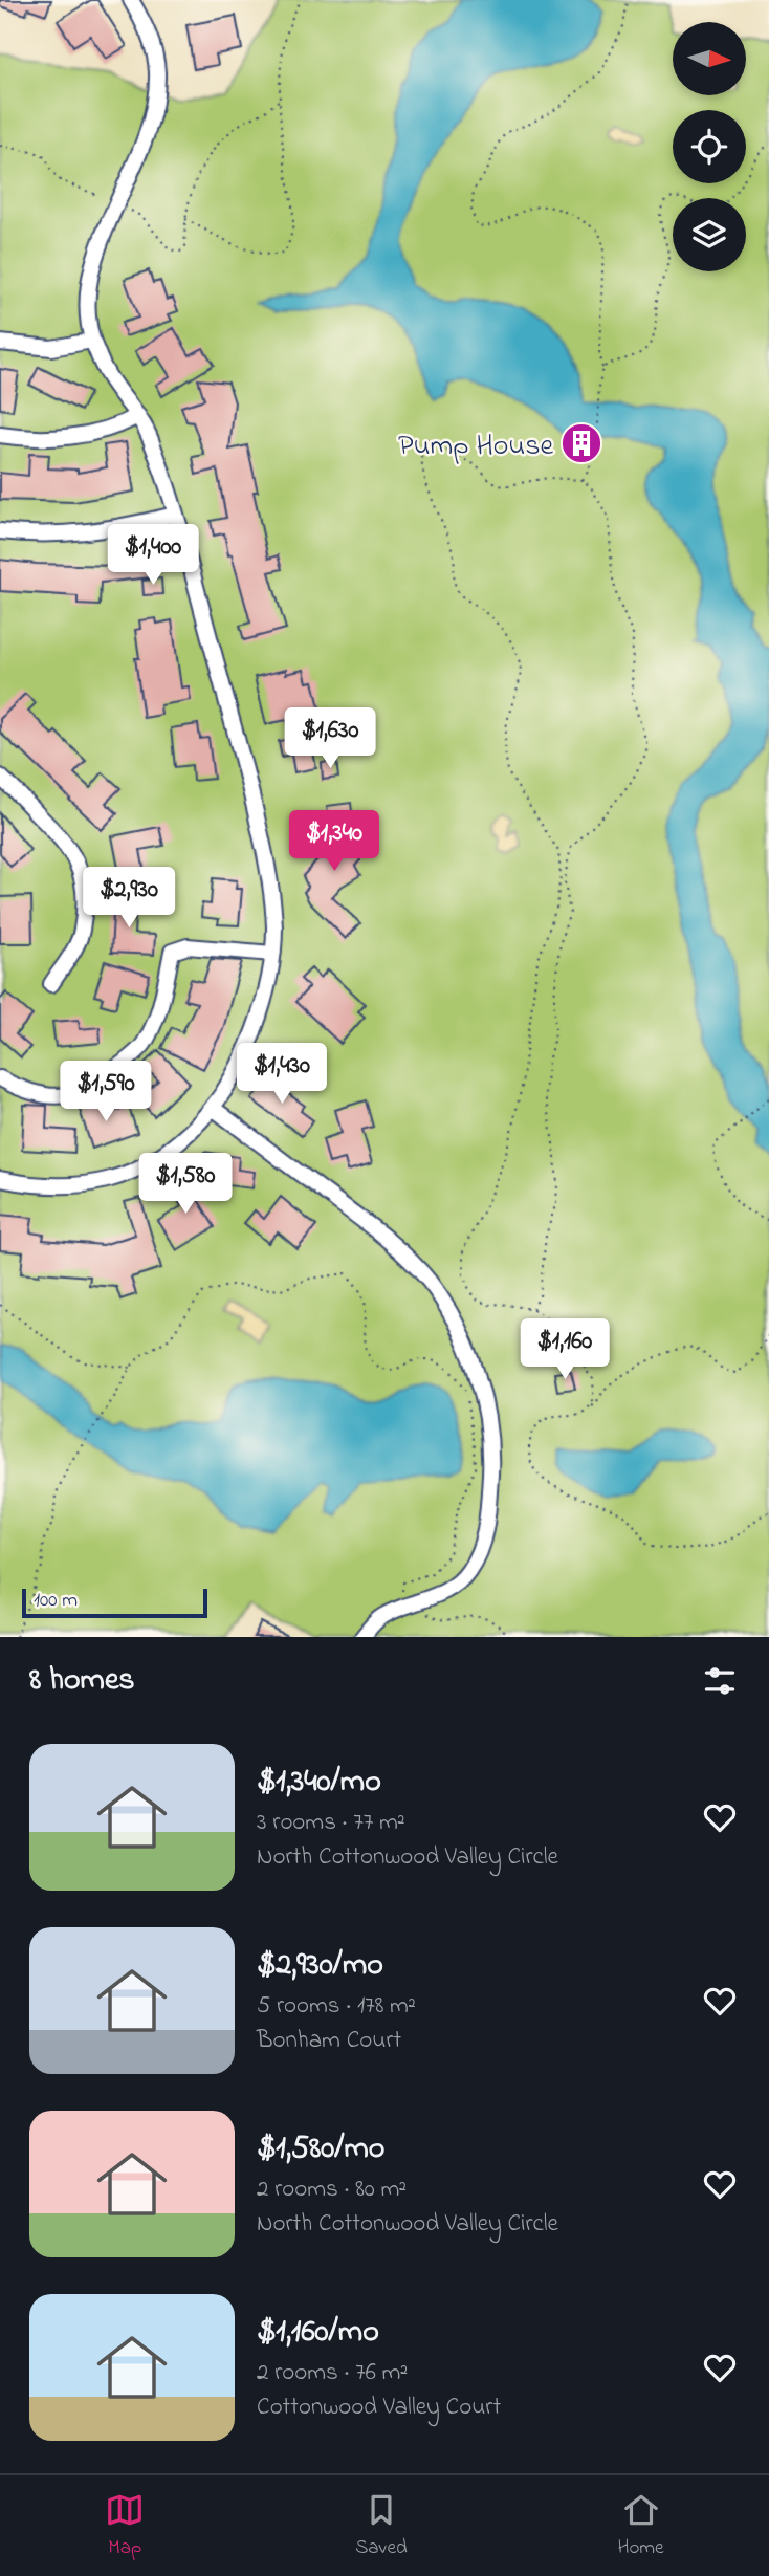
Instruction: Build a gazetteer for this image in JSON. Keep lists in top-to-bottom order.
{
  "places": {
    "building": ["Pump House"]
  },
  "scale_bar": "100 m",
  "north": "right",
  "page": {
    "price": [
      "$1,400",
      "$1,630",
      "$1,340",
      "$2,930",
      "$1,430",
      "$1,590",
      "$1,580",
      "$1,160"
    ],
    "scale": "100 m",
    "heading": "8 homes",
    "list": [
      {
        "name": "$1,340/mo",
        "note": "3 rooms · 77 m² · North Cottonwood Valley Circle"
      },
      {
        "name": "$2,930/mo",
        "note": "5 rooms · 178 m² · Bonham Court"
      },
      {
        "name": "$1,580/mo",
        "note": "2 rooms · 80 m² · North Cottonwood Valley Circle"
      },
      {
        "name": "$1,160/mo",
        "note": "2 rooms · 76 m² · Cottonwood Valley Court"
      }
    ],
    "tabs": ["Map", "Saved", "Home"]
  }
}
